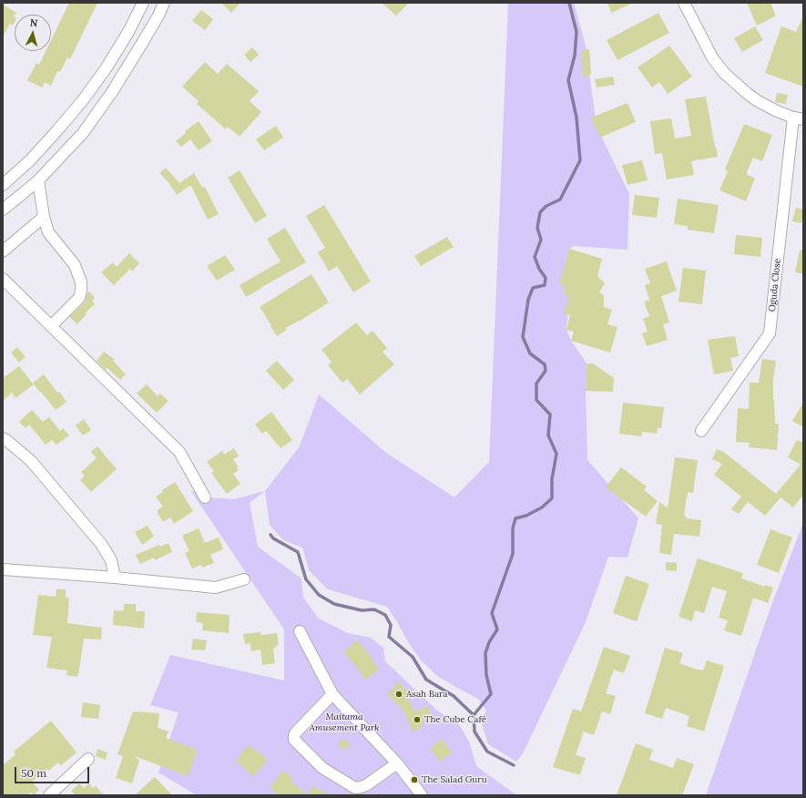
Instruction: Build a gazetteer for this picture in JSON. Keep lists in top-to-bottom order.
{
  "streets": {
    "street": ["Oguda Close"]
  },
  "parks": ["Maitama Amusement Park"],
  "places": ["Asah Bara", "The Cube Café", "The Salad Guru"],
  "scale_bar": "50 m",
  "north": "top"
}
